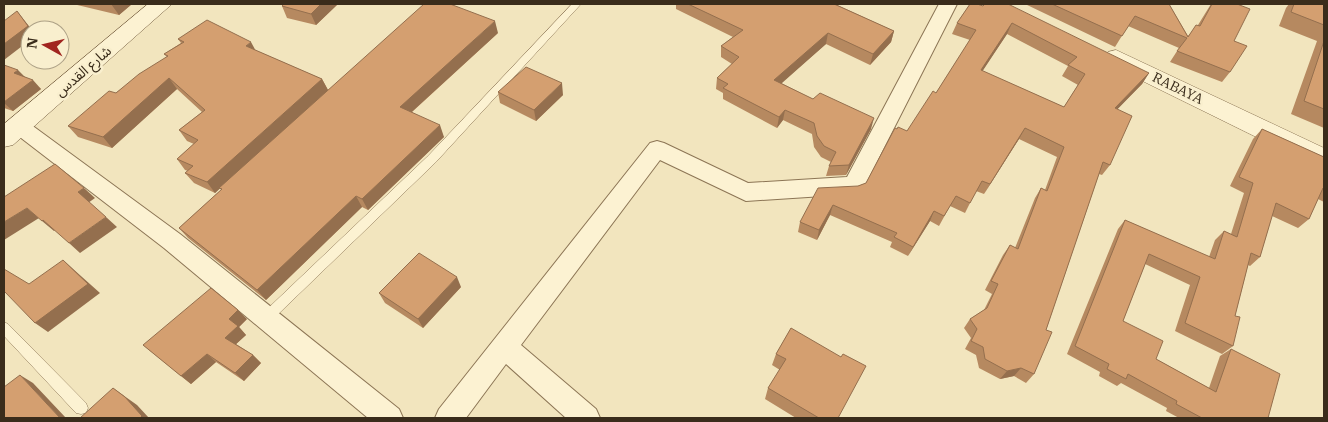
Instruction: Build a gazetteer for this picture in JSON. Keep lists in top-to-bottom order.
{
  "streets": {
    "street": ["شارع القدس", "RABAYA"]
  },
  "north": "left"
}
